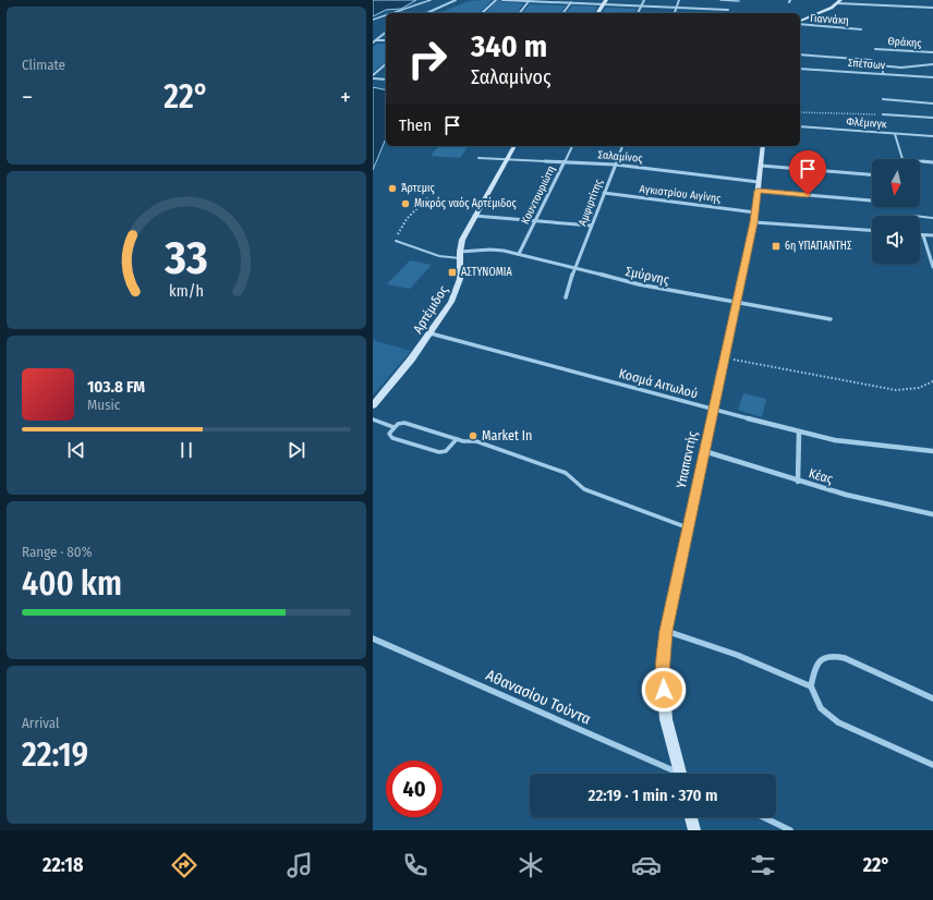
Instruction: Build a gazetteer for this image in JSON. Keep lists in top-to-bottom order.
{
  "streets": {
    "street": [
      "Γιαννάκη",
      "Θράκης",
      "Σπέτσων",
      "Φλέμινγκ",
      "Σαλαμίνος",
      "Αγκιστρίου Αιγίνης",
      "Κουντουριώτη",
      "Αμφιρτίτης",
      "Σμύρνης",
      "Αρτέμιδος",
      "Κοσμά Αιτωλού",
      "Υπαπαντής",
      "Κέας",
      "Αθανασίου Τούντα"
    ]
  },
  "crossings": [
    ["Σαλαμίνος", "Κουντουριώτη"],
    ["Σαλαμίνος", "Αμφιρτίτης"],
    ["Σαλαμίνος", "Αρτέμιδος"],
    ["Σαλαμίνος", "Υπαπαντής"],
    ["Αγκιστρίου Αιγίνης", "Αμφιρτίτης"],
    ["Αγκιστρίου Αιγίνης", "Υπαπαντής"],
    ["Κουντουριώτη", "Σμύρνης"],
    ["Αμφιρτίτης", "Σμύρνης"],
    ["Σμύρνης", "Αρτέμιδος"],
    ["Σμύρνης", "Υπαπαντής"],
    ["Αρτέμιδος", "Κοσμά Αιτωλού"],
    ["Κοσμά Αιτωλού", "Υπαπαντής"],
    ["Υπαπαντής", "Κέας"]
  ],
  "places": {
    "other": ["Άρτεμις", "Μικρός ναός Αρτέμιδος", "Market In"],
    "transit": ["6η ΥΠΑΠΑΝΤΗΣ", "ΑΣΤΥΝΟΜΙΑ"]
  },
  "north": "bottom",
  "page": {
    "tile": [
      "Climate",
      ["Range · 80%", "400 km"],
      ["Arrival", "22:19"]
    ],
    "turn": ["340 m", "Σαλαμίνος"],
    "heat": ["−", "22°", "+"],
    "then": "Then",
    "song": ["103.8 FM", "Music"],
    "limit": "40",
    "trip": "22:19 · 1 min · 370 m",
    "tabs": ["22:18", "22°"],
    "gauge": ["33", "km/h"]
  }
}
